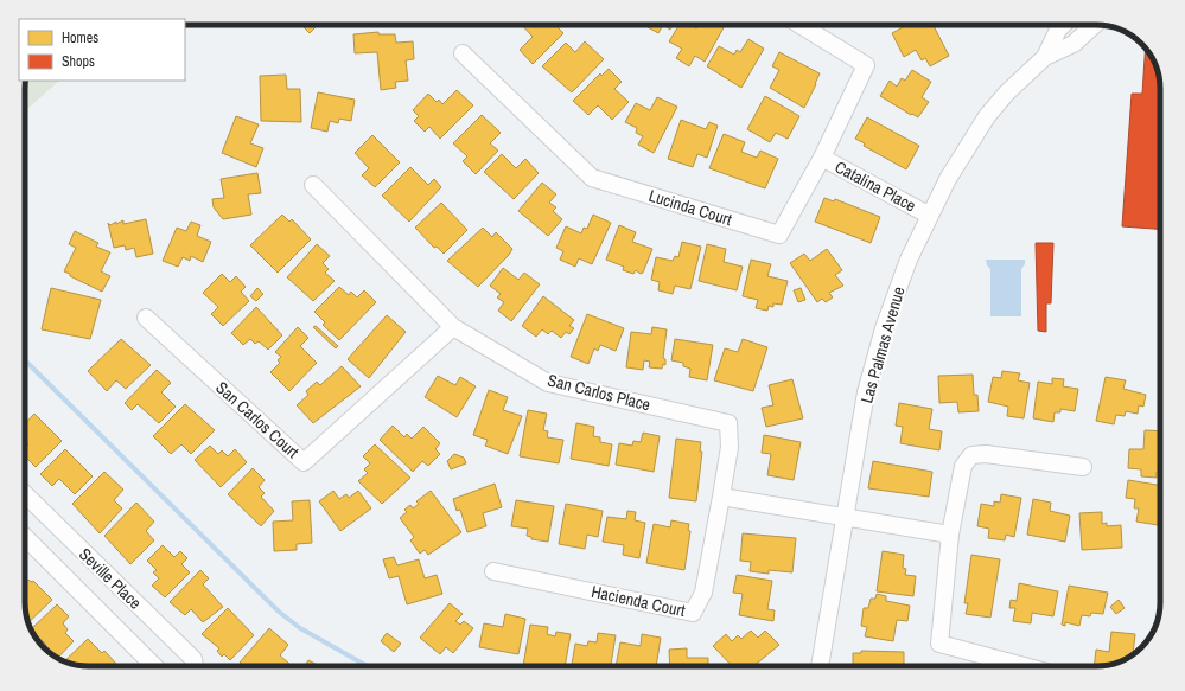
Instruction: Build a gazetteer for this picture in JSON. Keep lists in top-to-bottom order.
{
  "streets": {
    "street": [
      "Catalina Place",
      "Lucinda Court",
      "Las Palmas Avenue",
      "San Carlos Place",
      "San Carlos Court",
      "Seville Place",
      "Hacienda Court"
    ]
  },
  "crossings": [
    ["Catalina Place", "Lucinda Court"],
    ["Catalina Place", "Las Palmas Avenue"],
    ["San Carlos Place", "San Carlos Court"],
    ["San Carlos Place", "Hacienda Court"]
  ],
  "legend": ["Homes", "Shops"]
}
